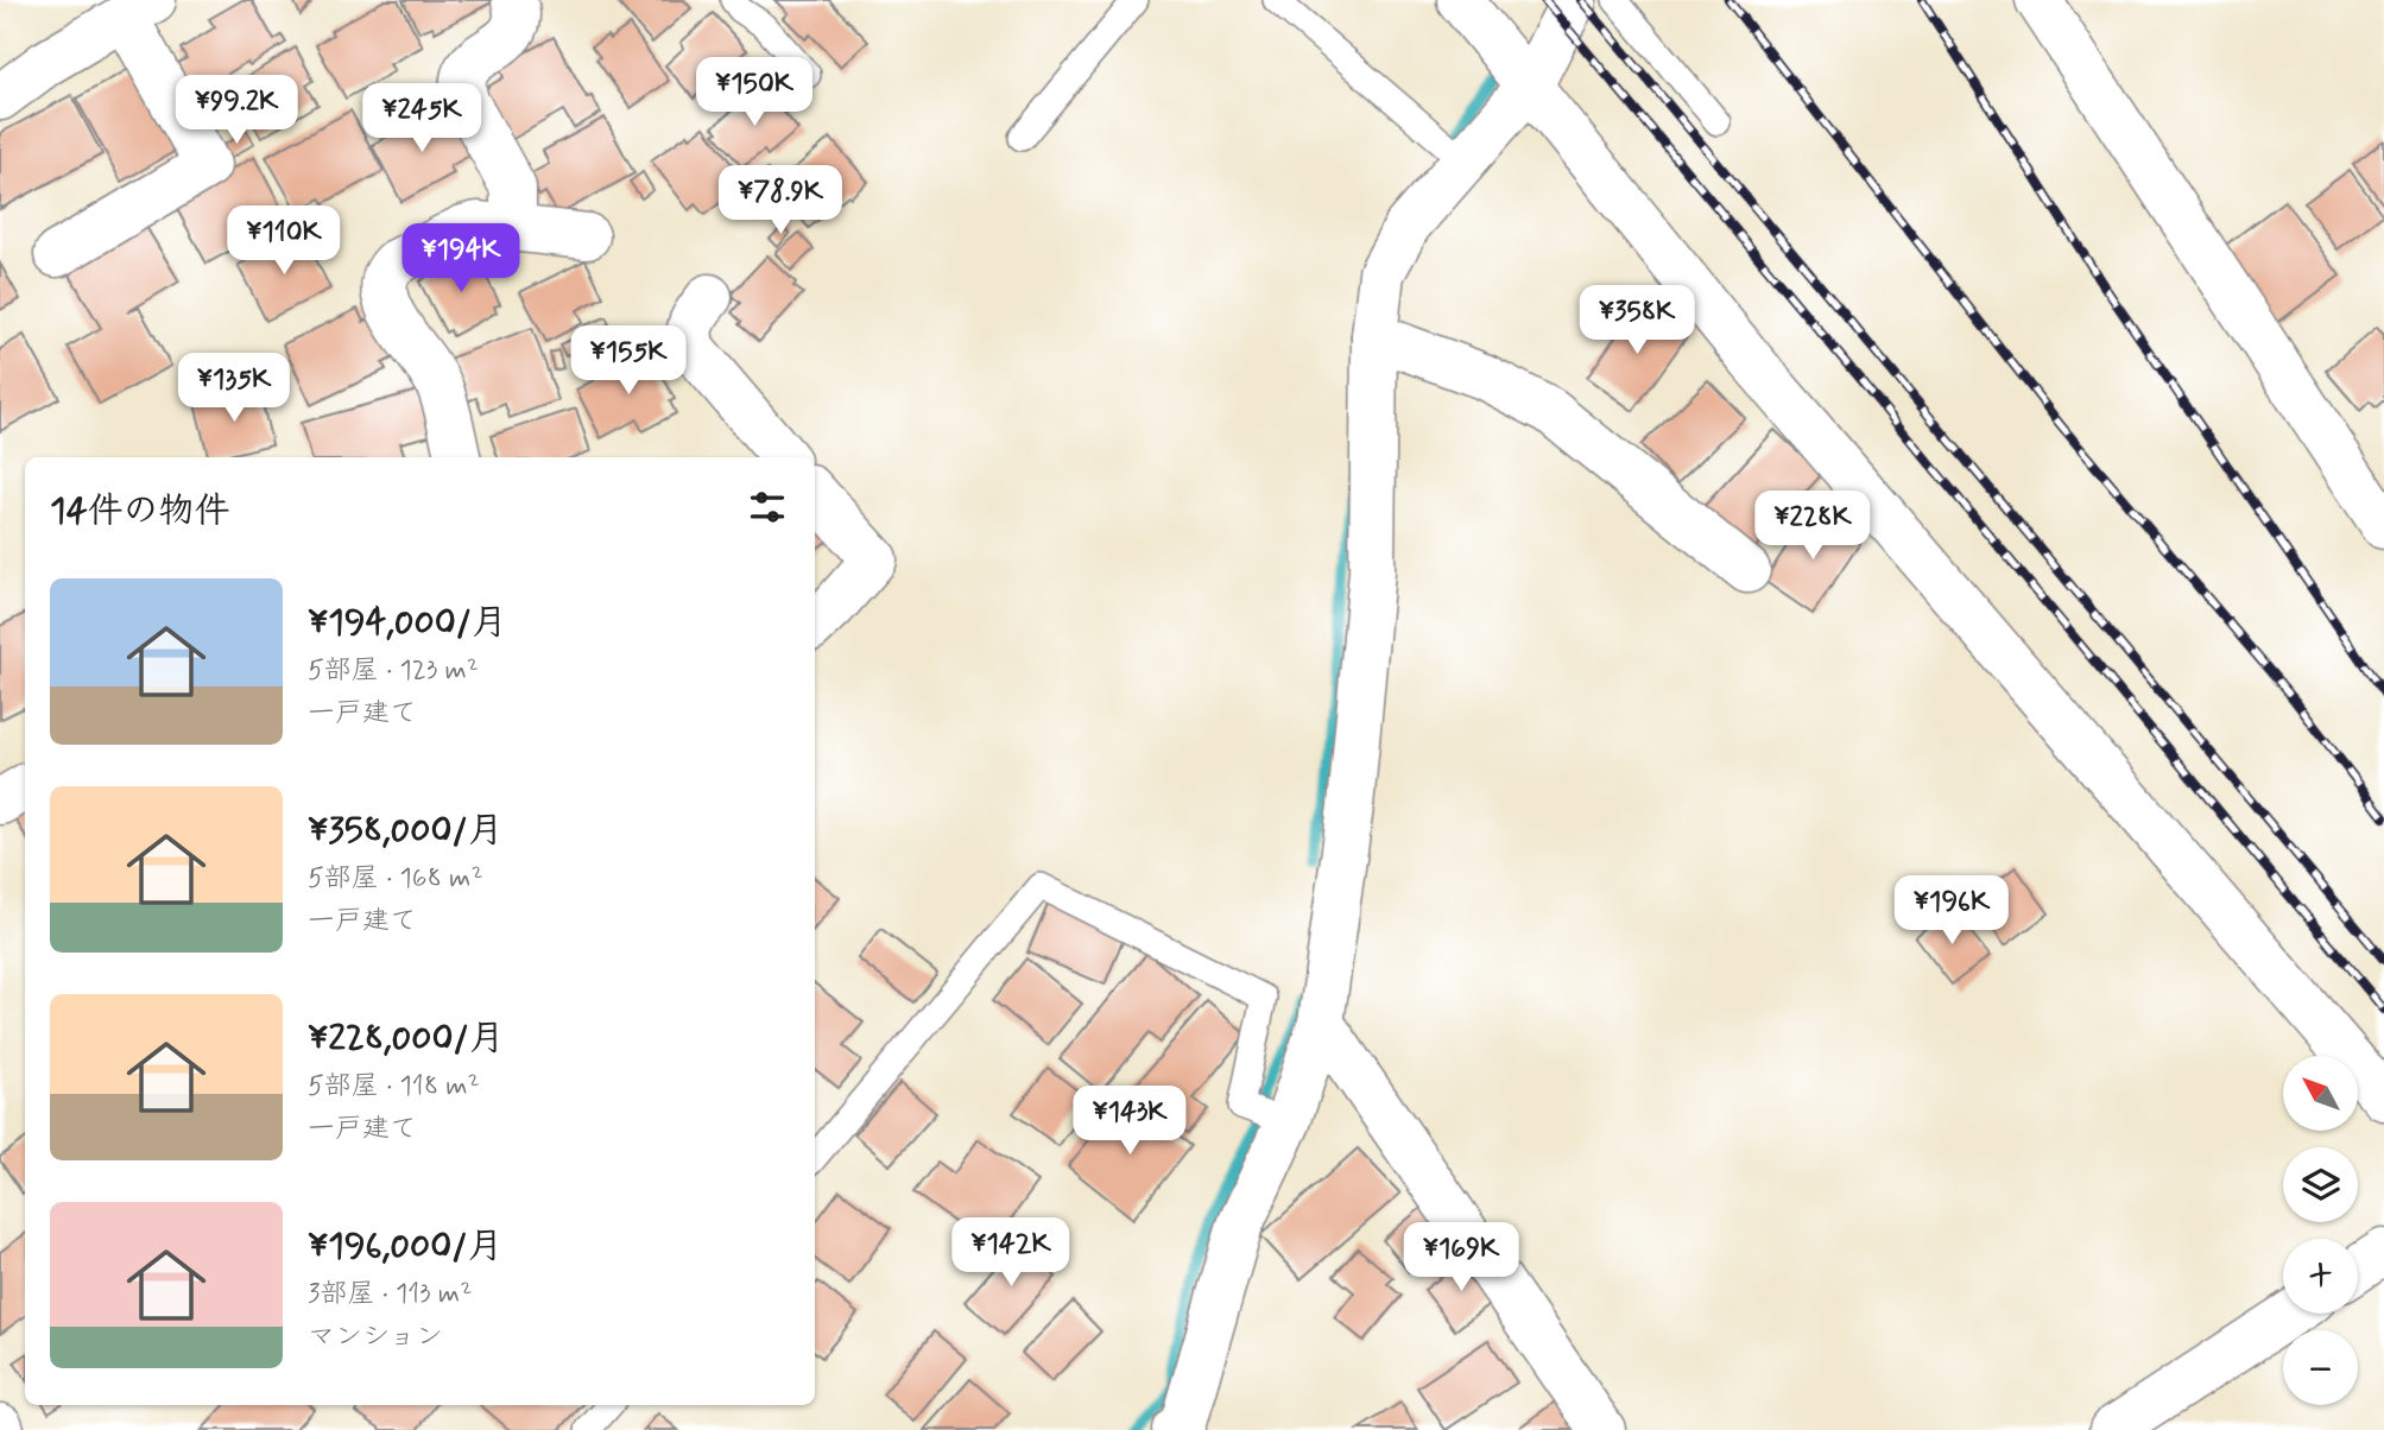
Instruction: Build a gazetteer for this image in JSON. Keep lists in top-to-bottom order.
{
  "north": "top left",
  "page": {
    "price": [
      "¥150K",
      "¥99.2K",
      "¥245K",
      "¥78.9K",
      "¥110K",
      "¥194K",
      "¥358K",
      "¥155K",
      "¥135K",
      "¥228K",
      "¥196K",
      "¥143K",
      "¥142K",
      "¥169K"
    ],
    "heading": "14件の物件",
    "list": [
      {
        "name": "¥194,000/月",
        "note": "5部屋 · 123 m² · 一戸建て"
      },
      {
        "name": "¥358,000/月",
        "note": "5部屋 · 168 m² · 一戸建て"
      },
      {
        "name": "¥228,000/月",
        "note": "5部屋 · 118 m² · 一戸建て"
      },
      {
        "name": "¥196,000/月",
        "note": "3部屋 · 113 m² · マンション"
      }
    ],
    "map_buttons": ["+", "−"]
  }
}
